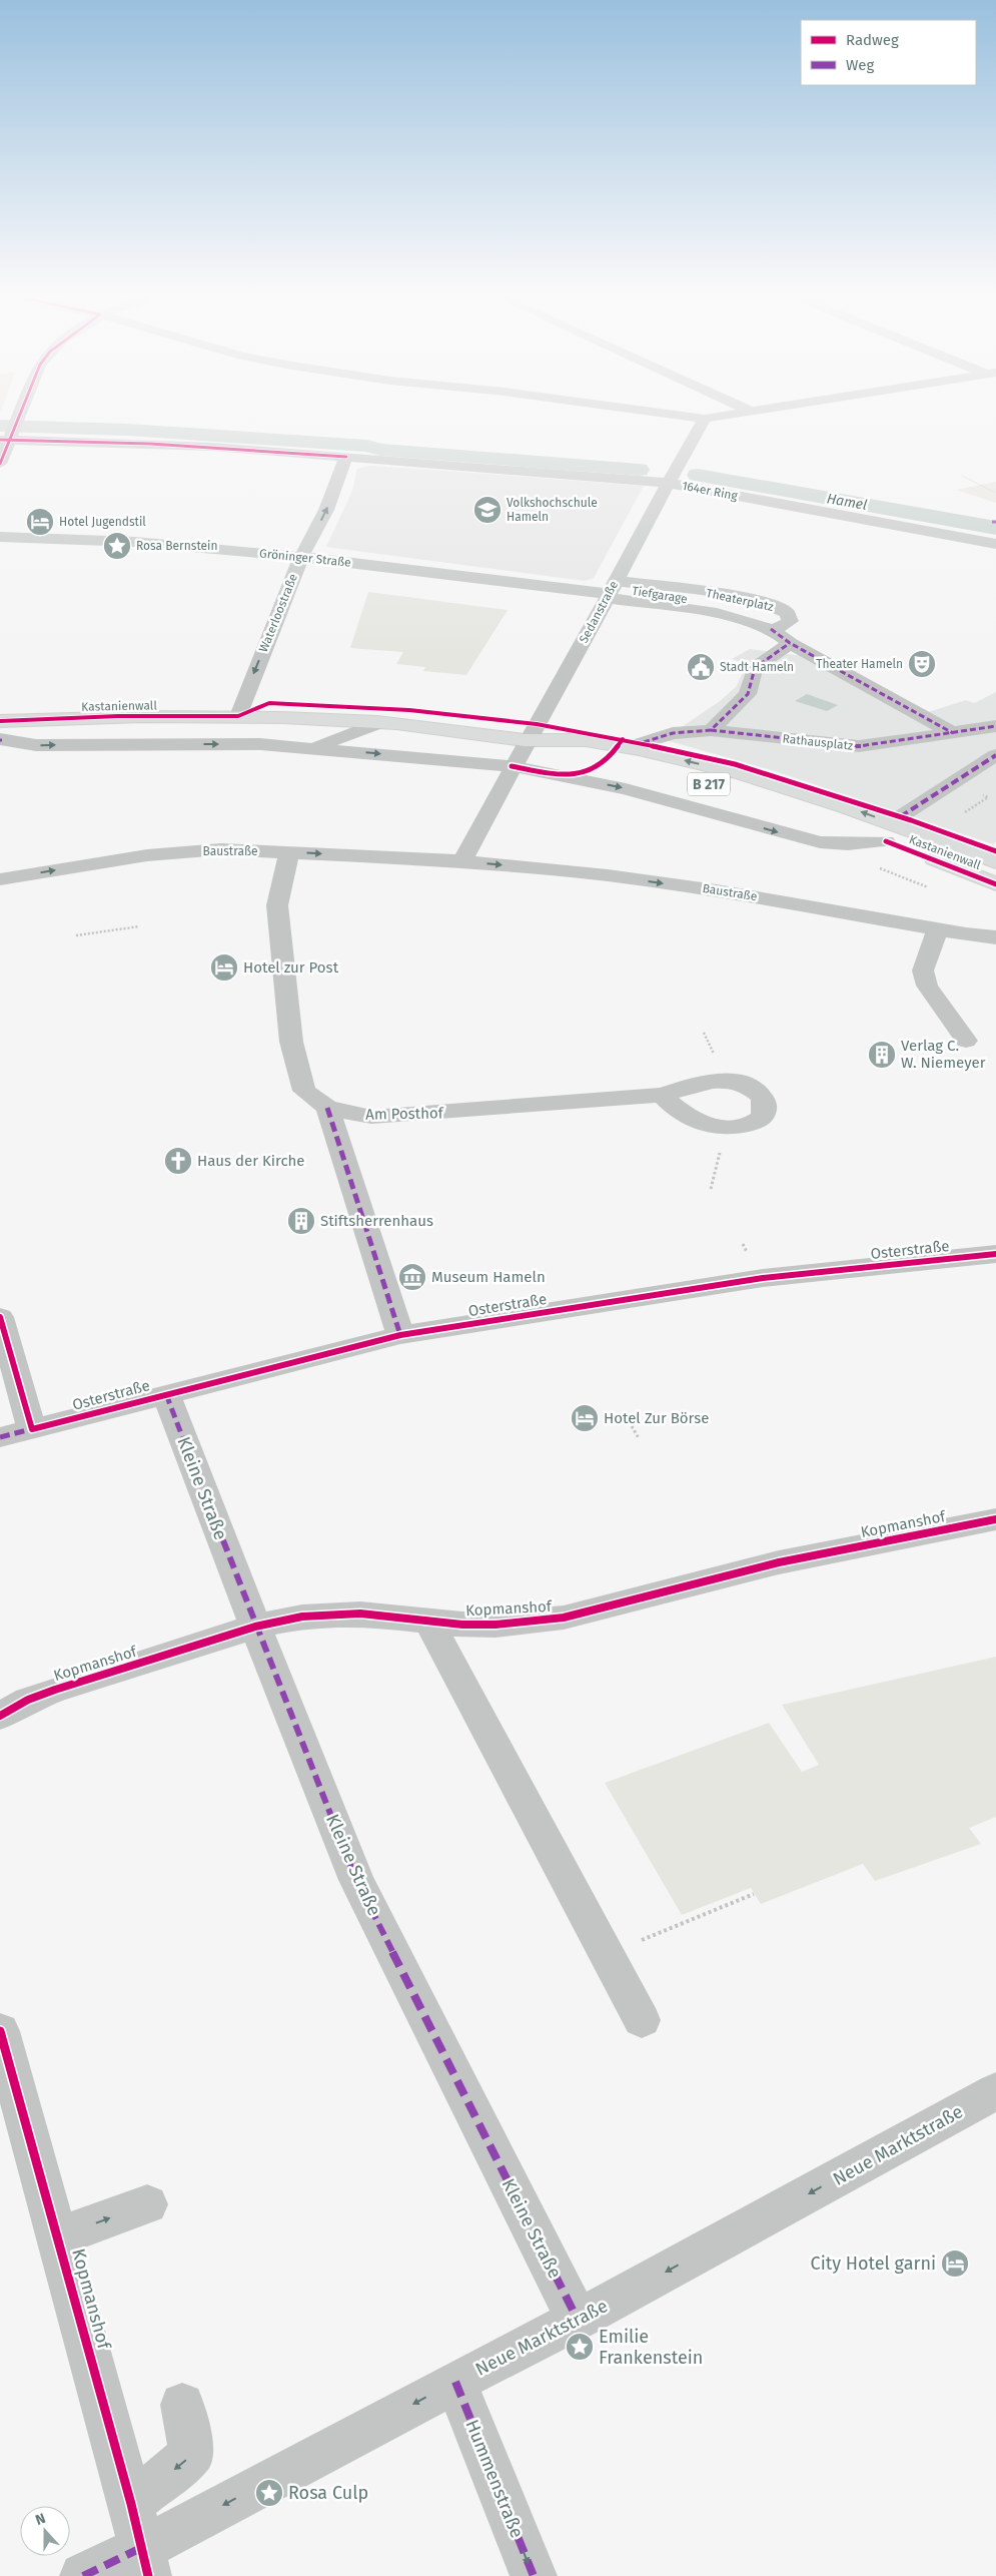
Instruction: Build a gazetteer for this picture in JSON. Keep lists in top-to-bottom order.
{
  "streets": {
    "main road": ["Kastanienwall", "B 217"],
    "street": [
      "164er Ring",
      "Gröninger Straße",
      "Theaterplatz",
      "Sedanstraße",
      "Waterloostraße",
      "Rathausplatz",
      "Baustraße",
      "Am Posthof",
      "Osterstraße",
      "Kleine Straße",
      "Kopmanshof",
      "Neue Marktstraße",
      "Hummenstraße"
    ]
  },
  "crossings": [
    ["164er Ring", "Sedanstraße"],
    ["164er Ring", "Waterloostraße"],
    ["Gröninger Straße", "Theaterplatz"],
    ["Gröninger Straße", "Sedanstraße"],
    ["Gröninger Straße", "Waterloostraße"],
    ["Theaterplatz", "Sedanstraße"],
    ["Sedanstraße", "Kastanienwall"],
    ["Waterloostraße", "Kastanienwall"],
    ["Baustraße", "Am Posthof"],
    ["Osterstraße", "Kleine Straße"],
    ["Kleine Straße", "Kopmanshof"],
    ["Kleine Straße", "Neue Marktstraße"],
    ["Kopmanshof", "Neue Marktstraße"],
    ["Neue Marktstraße", "Hummenstraße"]
  ],
  "one_way": ["Baustraße", "Neue Marktstraße", "Hummenstraße"],
  "water": ["Hamel"],
  "places": {
    "school or university": ["Volkshochschule Hameln"],
    "hotel": [
      "Hotel Jugendstil",
      "Hotel zur Post",
      "Hotel Zur Börse",
      "City Hotel garni"
    ],
    "place": ["Rosa Bernstein", "Emilie Frankenstein", "Rosa Culp"],
    "theatre": ["Theater Hameln"],
    "public building": ["Stadt Hameln"],
    "building": ["Verlag C. W. Niemeyer", "Stiftsherrenhaus"],
    "church": ["Haus der Kirche"],
    "museum": ["Museum Hameln"]
  },
  "legend": ["Radweg", "Weg"],
  "north": "top"
}
